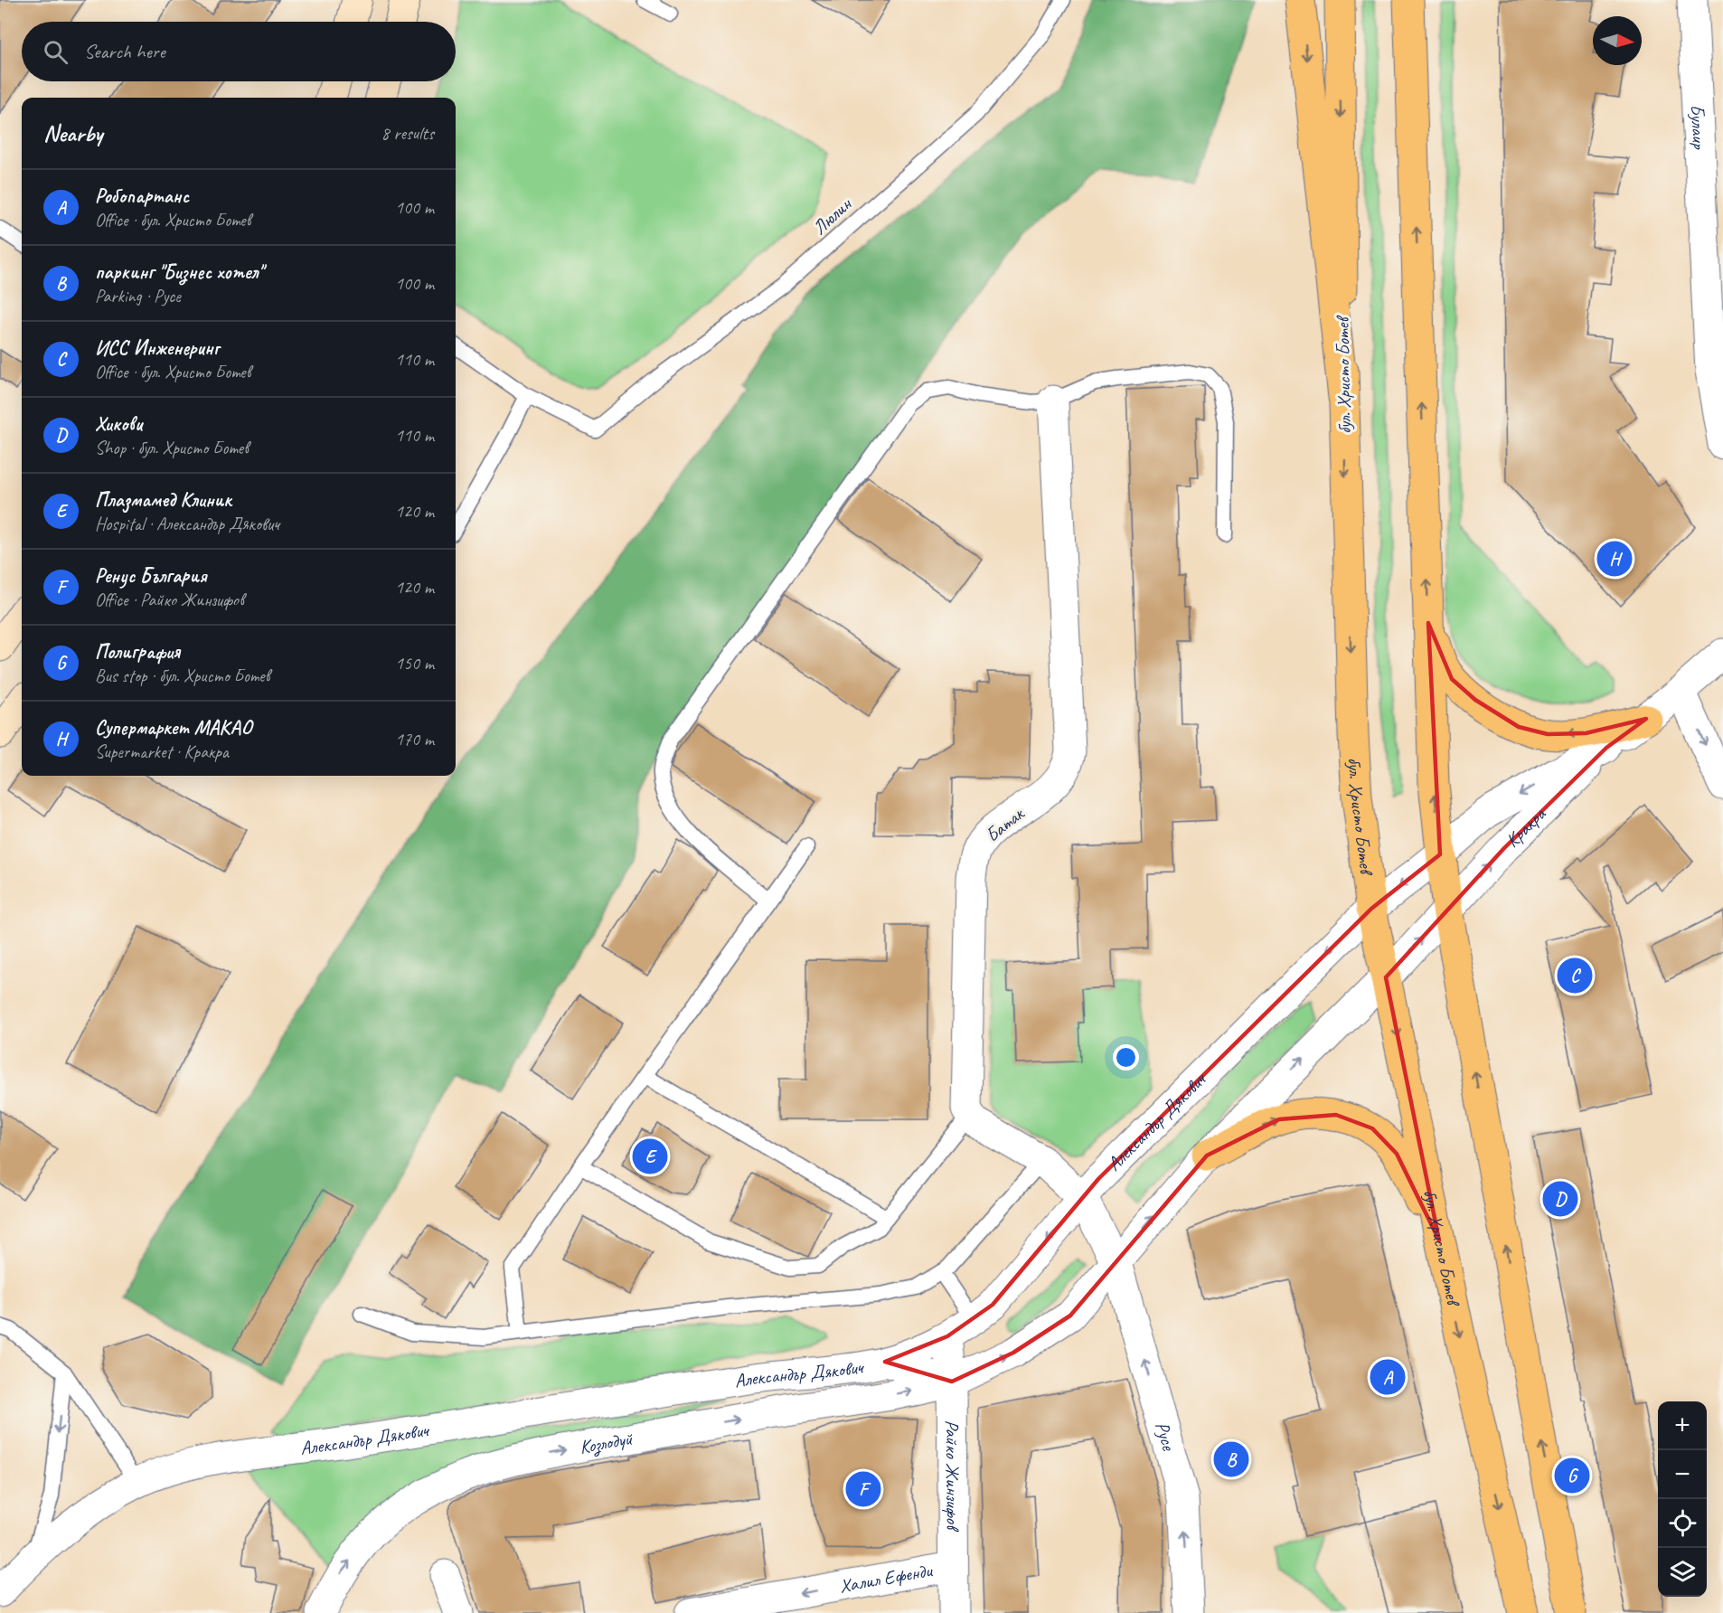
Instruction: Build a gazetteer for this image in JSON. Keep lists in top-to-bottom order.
{
  "streets": {
    "main road": ["бул. Христо Ботев"],
    "street": [
      "Булаир",
      "Батак",
      "Кракра",
      "Александър Дякович",
      "Русе",
      "Козлодуй",
      "Райко Жинзифов",
      "Халил Ефенди"
    ],
    "lane": ["Люлин"]
  },
  "crossings": [
    ["бул. Христо Ботев", "Александър Дякович"],
    ["Кракра", "Александър Дякович"],
    ["Александър Дякович", "Райко Жинзифов"],
    ["Козлодуй", "Райко Жинзифов"],
    ["Райко Жинзифов", "Халил Ефенди"]
  ],
  "one_way": ["Русе", "Козлодуй", "Халил Ефенди"],
  "north": "right",
  "page": {
    "search": "Search here",
    "heading": ["Nearby", "8 results"],
    "list": [
      {
        "mark": "A",
        "name": "Робопартанс",
        "note": "Office · бул. Христо Ботев",
        "value": "100 m"
      },
      {
        "mark": "B",
        "name": "паркинг \"Бизнес хотел\"",
        "note": "Parking · Русе",
        "value": "100 m"
      },
      {
        "mark": "C",
        "name": "ИСС Инженеринг",
        "note": "Office · бул. Христо Ботев",
        "value": "110 m"
      },
      {
        "mark": "D",
        "name": "Хикови",
        "note": "Shop · бул. Христо Ботев",
        "value": "110 m"
      },
      {
        "mark": "E",
        "name": "Плазмамед Клиник",
        "note": "Hospital · Александър Дякович",
        "value": "120 m"
      },
      {
        "mark": "F",
        "name": "Ренус България",
        "note": "Office · Райко Жинзифов",
        "value": "120 m"
      },
      {
        "mark": "G",
        "name": "Полиграфия",
        "note": "Bus stop · бул. Христо Ботев",
        "value": "150 m"
      },
      {
        "mark": "H",
        "name": "Супермаркет МАКАО",
        "note": "Supermarket · Кракра",
        "value": "170 m"
      }
    ],
    "pins": [
      "H",
      "C",
      "E",
      "D",
      "A",
      "B",
      "G",
      "F"
    ],
    "map_buttons": ["+", "−"]
  }
}
